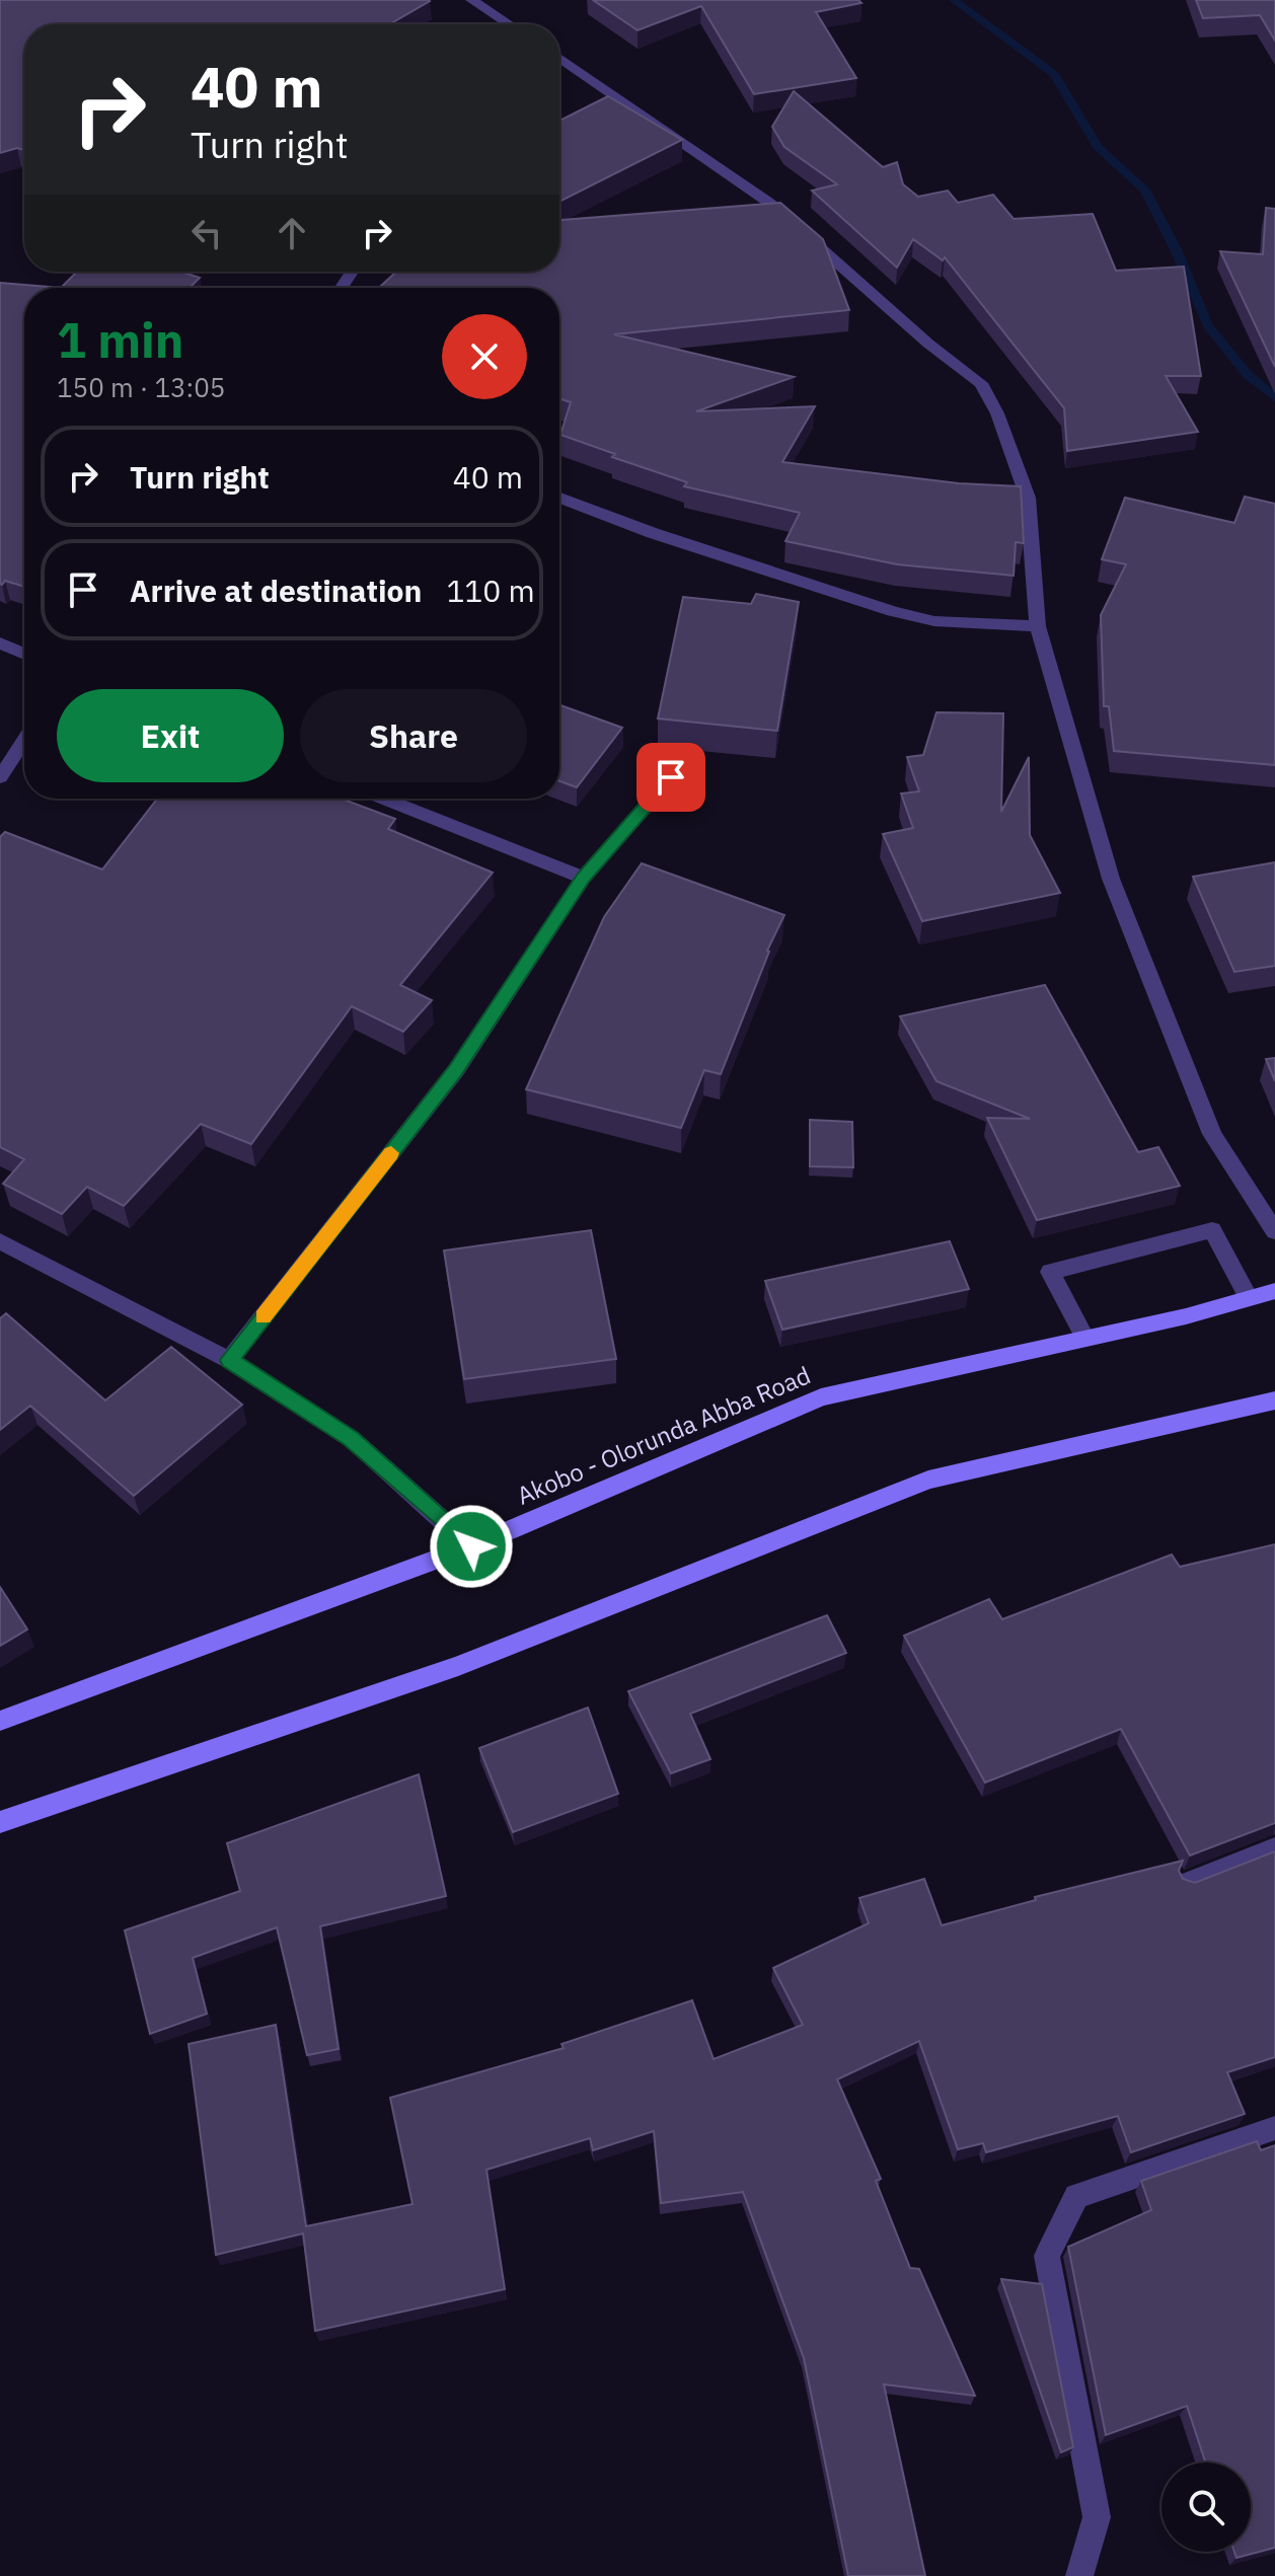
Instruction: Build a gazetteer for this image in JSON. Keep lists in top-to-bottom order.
{
  "streets": {
    "main road": ["Akobo - Olorunda Abba Road"]
  },
  "page": {
    "turn": ["40 m", "Turn right"],
    "heading": ["1 min", "150 m · 13:05"],
    "list": [
      {
        "name": "Turn right",
        "value": "40 m"
      },
      {
        "name": "Arrive at destination",
        "value": "110 m"
      }
    ],
    "buttons": ["Exit", "Share"]
  }
}
